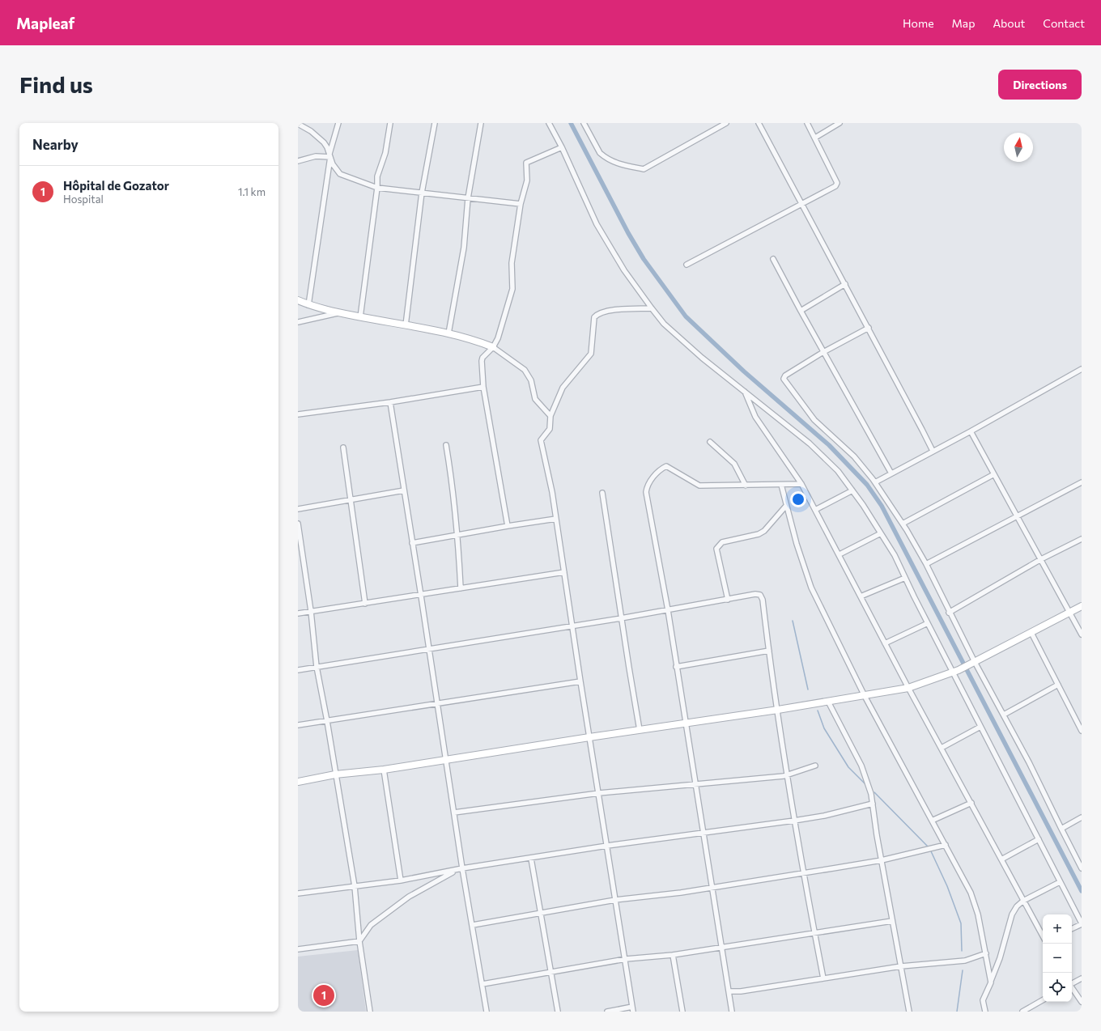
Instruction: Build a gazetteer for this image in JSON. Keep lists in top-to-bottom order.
{
  "north": "top",
  "page": {
    "header": "Mapleaf",
    "nav": [
      "Home",
      "Map",
      "About",
      "Contact"
    ],
    "buttons": "Directions",
    "title": "Find us",
    "heading": "Nearby",
    "list": [
      {
        "mark": "1",
        "name": "Hôpital de Gozator",
        "note": "Hospital",
        "value": "1.1 km"
      }
    ],
    "map_buttons": ["+", "−"],
    "pins": "1"
  }
}
